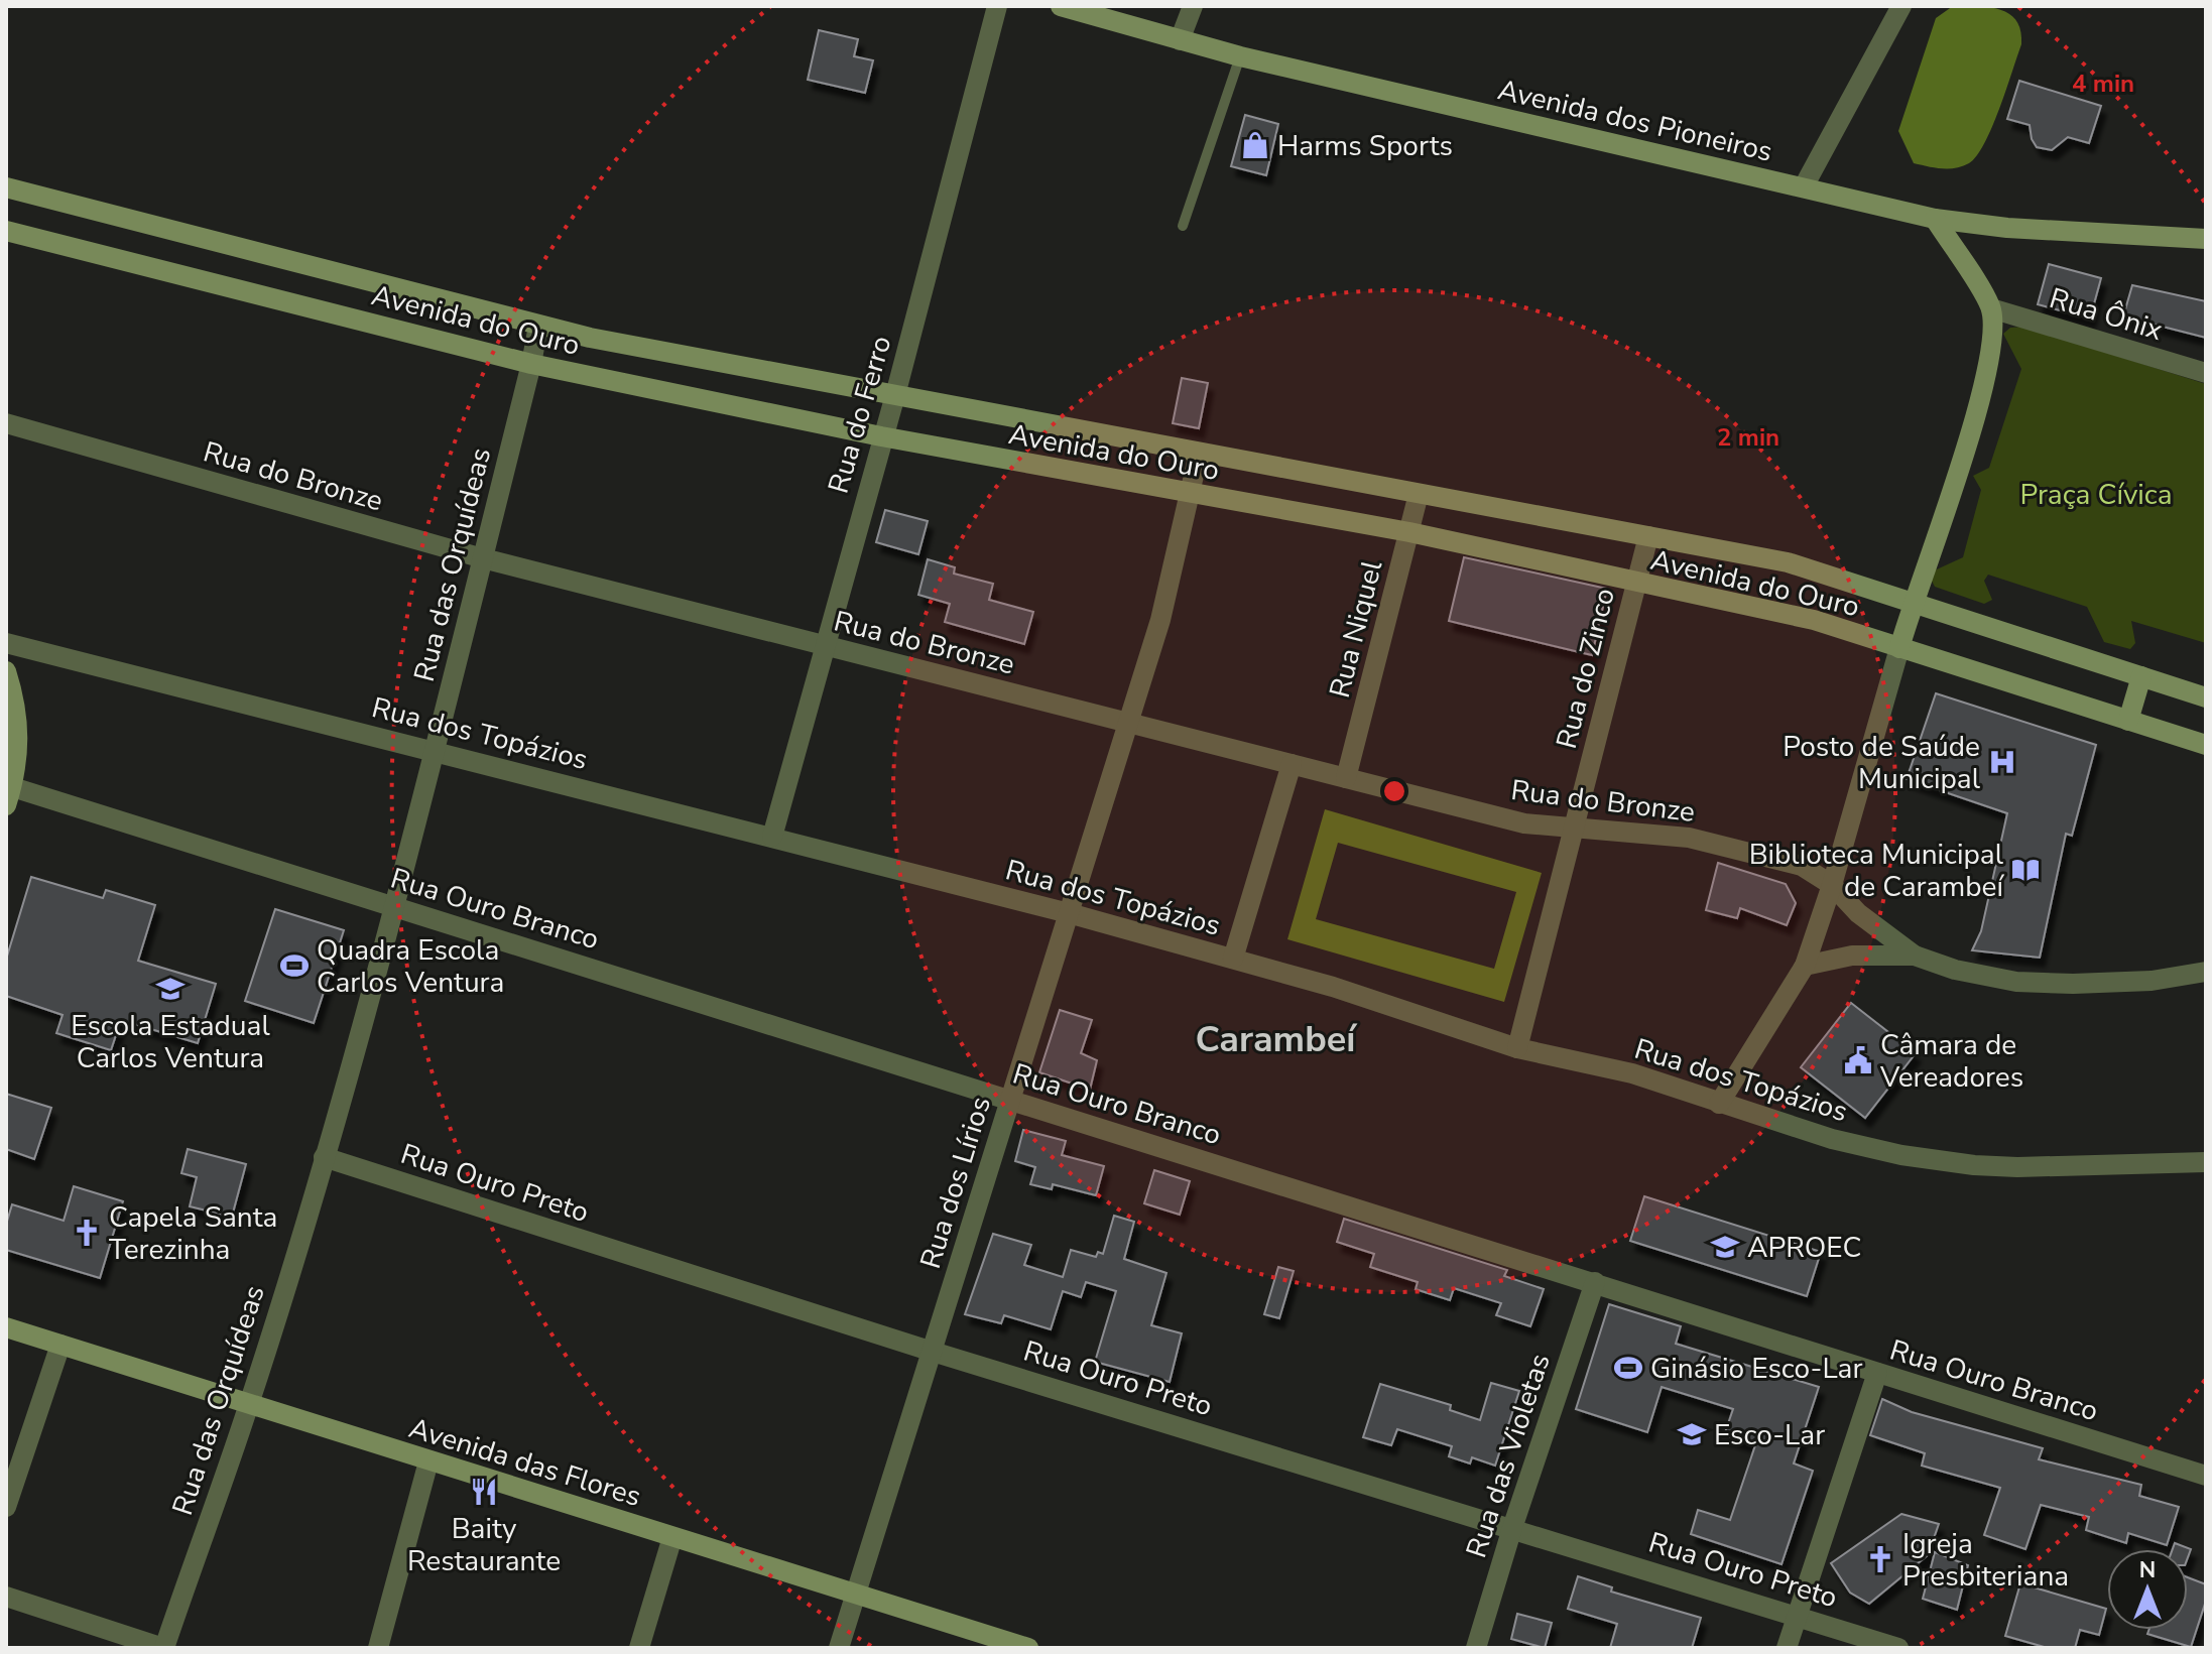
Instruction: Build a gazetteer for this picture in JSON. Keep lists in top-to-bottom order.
{
  "streets": {
    "street": [
      "Avenida dos Pioneiros",
      "Rua Ônix",
      "Avenida do Ouro",
      "Rua do Ferro",
      "Rua do Bronze",
      "Rua das Orquídeas",
      "Rua Niquel",
      "Rua do Zinco",
      "Rua dos Topázios",
      "Rua Ouro Branco",
      "Rua Ouro Preto",
      "Rua dos Lírios",
      "Rua das Violetas",
      "Avenida das Flores"
    ]
  },
  "crossings": [
    ["Avenida do Ouro", "Rua do Ferro"],
    ["Avenida do Ouro", "Rua das Orquídeas"],
    ["Avenida do Ouro", "Rua Niquel"],
    ["Avenida do Ouro", "Rua do Zinco"],
    ["Avenida do Ouro", "Rua dos Lírios"],
    ["Rua do Ferro", "Rua do Bronze"],
    ["Rua do Ferro", "Rua dos Topázios"],
    ["Rua do Bronze", "Rua das Orquídeas"],
    ["Rua do Bronze", "Rua Niquel"],
    ["Rua do Bronze", "Rua do Zinco"],
    ["Rua do Bronze", "Rua dos Lírios"],
    ["Rua das Orquídeas", "Rua dos Topázios"],
    ["Rua das Orquídeas", "Rua Ouro Branco"],
    ["Rua das Orquídeas", "Rua Ouro Preto"],
    ["Rua das Orquídeas", "Avenida das Flores"],
    ["Rua do Zinco", "Rua dos Topázios"],
    ["Rua dos Topázios", "Rua dos Lírios"],
    ["Rua Ouro Branco", "Rua dos Lírios"],
    ["Rua Ouro Branco", "Rua das Violetas"],
    ["Rua Ouro Preto", "Rua dos Lírios"],
    ["Rua Ouro Preto", "Rua das Violetas"],
    ["Rua dos Lírios", "Avenida das Flores"]
  ],
  "districts": ["Carambeí"],
  "parks": ["Praça Cívica"],
  "places": {
    "shop": ["Harms Sports"],
    "hospital": ["Posto de Saúde Municipal"],
    "library": ["Biblioteca Municipal de Carambeí"],
    "sports": ["Quadra Escola Carlos Ventura", "Ginásio Esco-Lar"],
    "school or university": ["Escola Estadual Carlos Ventura", "APROEC", "Esco-Lar"],
    "public building": ["Câmara de Vereadores"],
    "church": ["Capela Santa Terezinha", "Igreja Presbiteriana"],
    "restaurant": ["Baity Restaurante"]
  },
  "north": "top",
  "rings": ["4 min", "2 min"]
}
